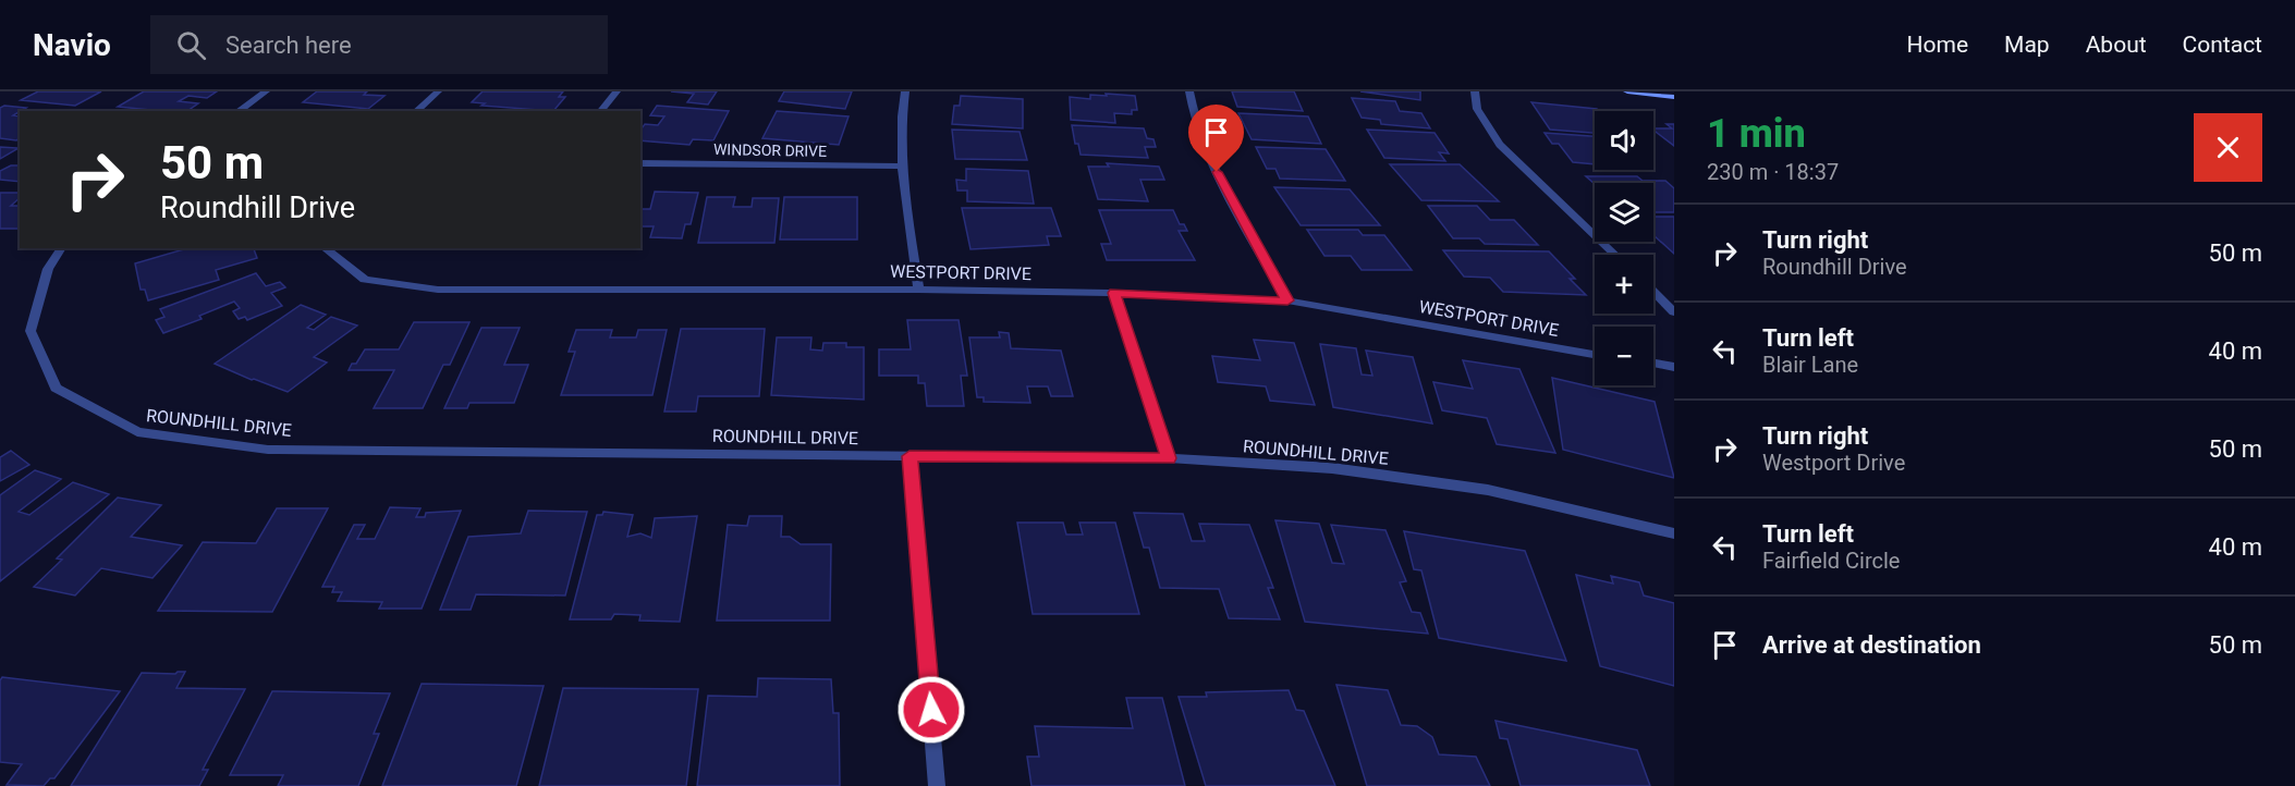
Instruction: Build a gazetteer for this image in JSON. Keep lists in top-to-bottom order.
{
  "streets": {
    "street": ["WINDSOR DRIVE", "WESTPORT DRIVE", "ROUNDHILL DRIVE"]
  },
  "page": {
    "header": "Navio",
    "search": "Search here",
    "nav": [
      "Home",
      "Map",
      "About",
      "Contact"
    ],
    "heading": ["1 min", "230 m · 18:37"],
    "map_buttons": ["+", "−"],
    "turn": ["50 m", "Roundhill Drive"],
    "list": [
      {
        "name": "Turn right",
        "note": "Roundhill Drive",
        "value": "50 m"
      },
      {
        "name": "Turn left",
        "note": "Blair Lane",
        "value": "40 m"
      },
      {
        "name": "Turn right",
        "note": "Westport Drive",
        "value": "50 m"
      },
      {
        "name": "Turn left",
        "note": "Fairfield Circle",
        "value": "40 m"
      },
      {
        "name": "Arrive at destination",
        "value": "50 m"
      }
    ]
  }
}
